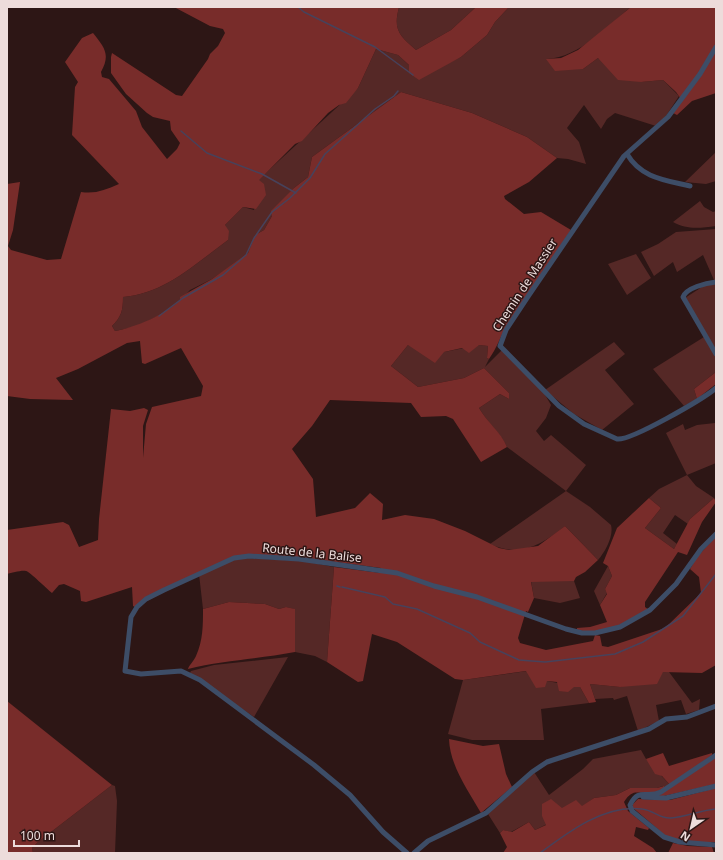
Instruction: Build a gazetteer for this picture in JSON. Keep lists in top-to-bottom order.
{
  "streets": {
    "street": ["Chemin de Massier", "Route de la Balise"]
  },
  "scale_bar": "100 m",
  "north": "bottom left"
}
